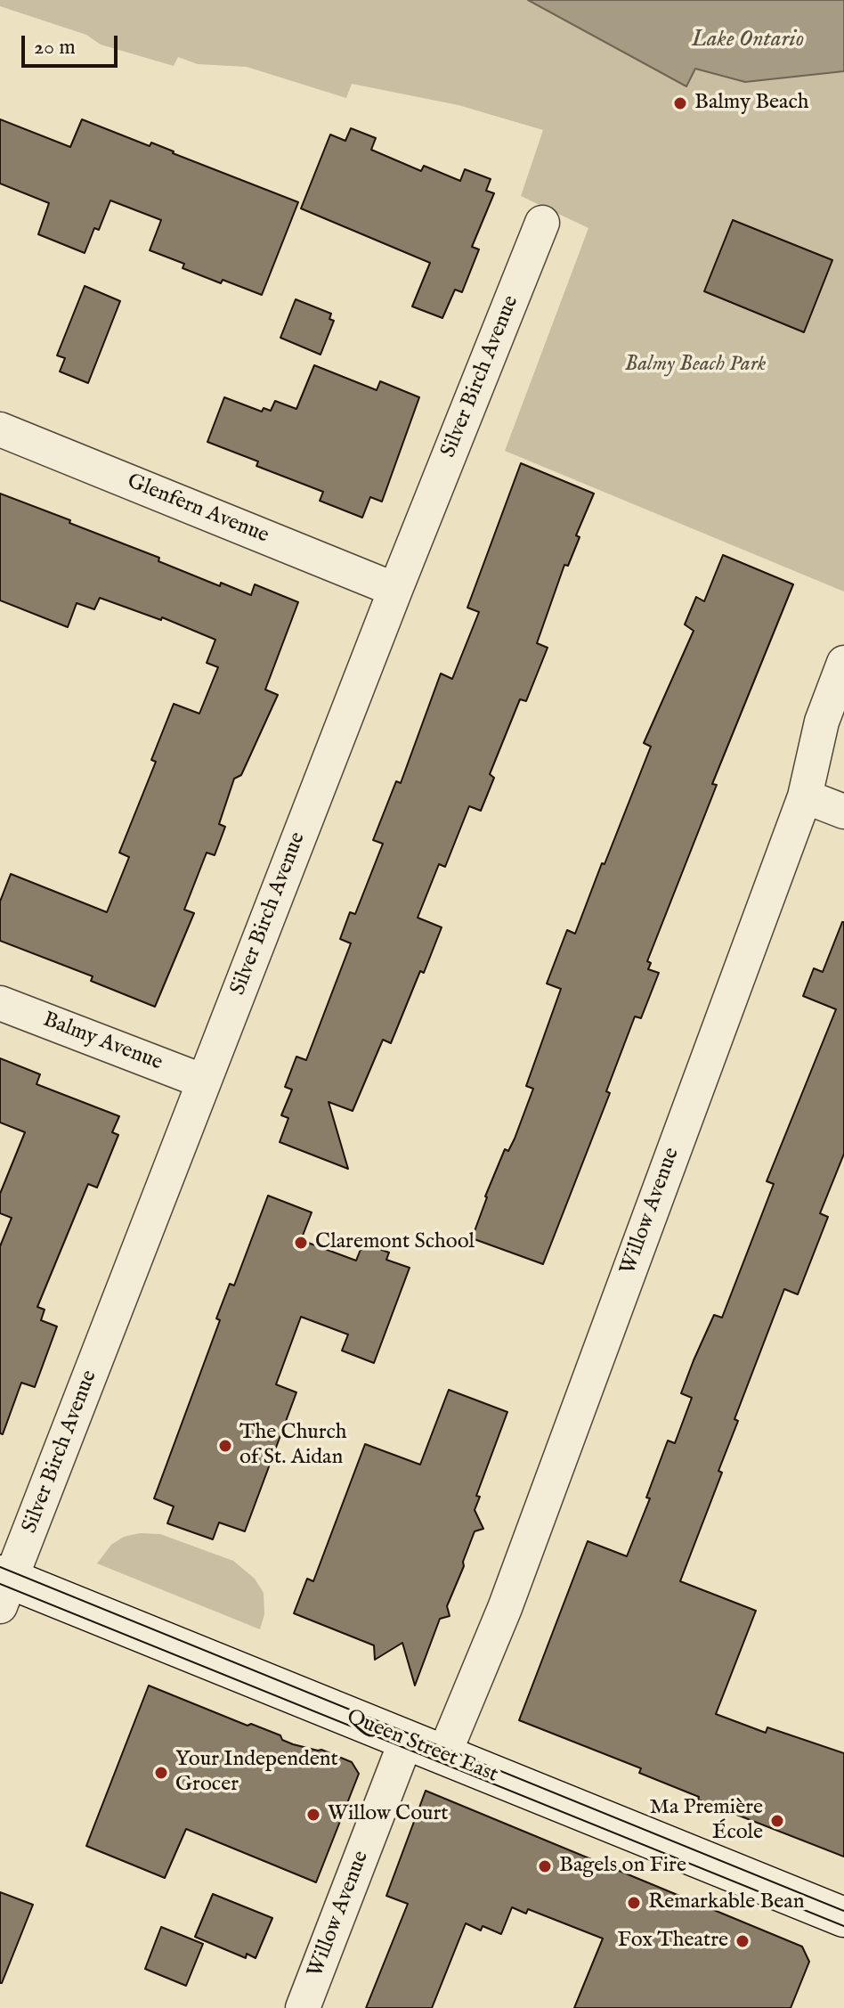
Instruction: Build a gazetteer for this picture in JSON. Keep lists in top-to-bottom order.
{
  "streets": {
    "main road": ["Queen Street East"],
    "street": [
      "Silver Birch Avenue",
      "Glenfern Avenue",
      "Balmy Avenue",
      "Willow Avenue"
    ]
  },
  "crossings": [
    ["Silver Birch Avenue", "Glenfern Avenue"],
    ["Silver Birch Avenue", "Balmy Avenue"],
    ["Silver Birch Avenue", "Queen Street East"],
    ["Willow Avenue", "Queen Street East"]
  ],
  "water": ["Lake Ontario"],
  "parks": ["Balmy Beach Park"],
  "places": [
    "Balmy Beach",
    "Claremont School",
    "The Church of St. Aidan",
    "Your Independent Grocer",
    "Willow Court",
    "Ma Première École",
    "Bagels on Fire",
    "Remarkable Bean",
    "Fox Theatre"
  ],
  "scale_bar": "20 m"
}
